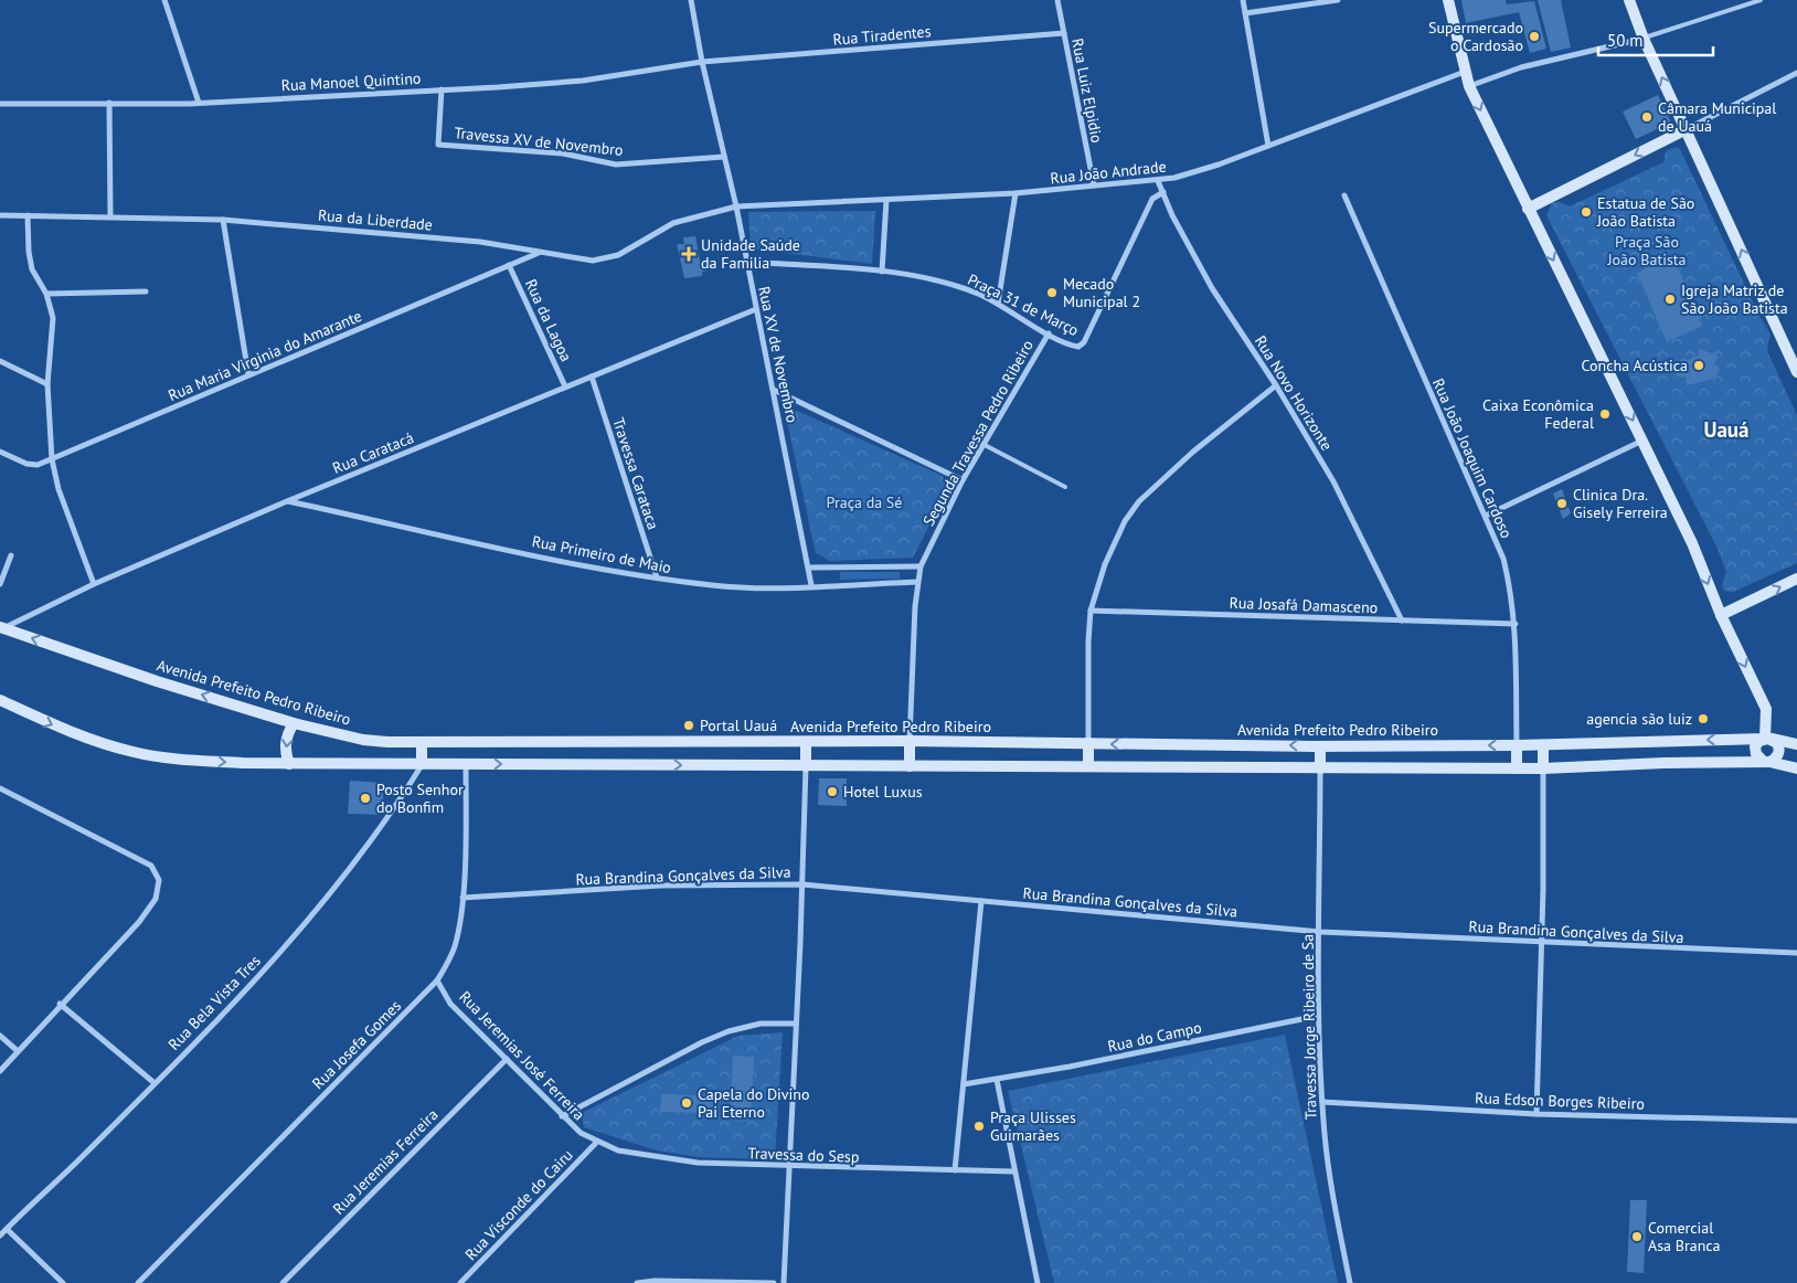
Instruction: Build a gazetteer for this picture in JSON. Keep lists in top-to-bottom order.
{
  "streets": {
    "main road": ["Avenida Prefeito Pedro Ribeiro"],
    "street": [
      "Rua Tiradentes",
      "Rua Manoel Quintino",
      "Rua Luiz Elpidio",
      "Travessa XV de Novembro",
      "Rua João Andrade",
      "Rua da Liberdade",
      "Praça 31 de Março",
      "Rua da Lagoa",
      "Rua XV de Novembro",
      "Rua Maria Virginia do Amarante",
      "Rua Novo Horizonte",
      "Segunda Travessa Pedro Ribeiro",
      "Rua Caratacá",
      "Rua João Joaquim Cardoso",
      "Travessa Carataca",
      "Rua Primeiro de Maio",
      "Rua Josafá Damasceno",
      "Rua Brandina Gonçalves da Silva",
      "Rua Bela Vista Tres",
      "Travessa Jorge Ribeiro de Sa",
      "Rua do Campo",
      "Rua Josefa Gomes",
      "Rua Jeremias José Ferreira",
      "Rua Edson Borges Ribeiro",
      "Travessa do Sesp",
      "Rua Jeremias Ferreira",
      "Rua Visconde do Cairu"
    ]
  },
  "crossings": [
    ["Rua Tiradentes", "Rua Manoel Quintino"],
    ["Rua Tiradentes", "Rua Luiz Elpidio"],
    ["Rua Tiradentes", "Rua XV de Novembro"],
    ["Rua Manoel Quintino", "Travessa XV de Novembro"],
    ["Rua Manoel Quintino", "Rua XV de Novembro"],
    ["Rua Luiz Elpidio", "Rua João Andrade"],
    ["Travessa XV de Novembro", "Rua XV de Novembro"],
    ["Rua João Andrade", "Rua da Liberdade"],
    ["Rua João Andrade", "Rua XV de Novembro"],
    ["Rua João Andrade", "Rua Novo Horizonte"],
    ["Rua da Liberdade", "Rua XV de Novembro"],
    ["Rua da Liberdade", "Rua Maria Virginia do Amarante"],
    ["Praça 31 de Março", "Rua XV de Novembro"],
    ["Praça 31 de Março", "Rua Novo Horizonte"],
    ["Praça 31 de Março", "Segunda Travessa Pedro Ribeiro"],
    ["Rua da Lagoa", "Rua Maria Virginia do Amarante"],
    ["Rua da Lagoa", "Rua Caratacá"],
    ["Rua XV de Novembro", "Rua Caratacá"],
    ["Rua XV de Novembro", "Rua Primeiro de Maio"],
    ["Rua Novo Horizonte", "Rua Josafá Damasceno"],
    ["Segunda Travessa Pedro Ribeiro", "Rua Primeiro de Maio"],
    ["Segunda Travessa Pedro Ribeiro", "Avenida Prefeito Pedro Ribeiro"],
    ["Rua Caratacá", "Travessa Carataca"],
    ["Rua Caratacá", "Rua Primeiro de Maio"],
    ["Rua Caratacá", "Avenida Prefeito Pedro Ribeiro"],
    ["Rua João Joaquim Cardoso", "Rua Josafá Damasceno"],
    ["Rua João Joaquim Cardoso", "Avenida Prefeito Pedro Ribeiro"],
    ["Travessa Carataca", "Rua Primeiro de Maio"],
    ["Rua Brandina Gonçalves da Silva", "Travessa Jorge Ribeiro de Sa"],
    ["Rua Brandina Gonçalves da Silva", "Rua Josefa Gomes"],
    ["Travessa Jorge Ribeiro de Sa", "Rua do Campo"],
    ["Travessa Jorge Ribeiro de Sa", "Rua Edson Borges Ribeiro"],
    ["Rua Josefa Gomes", "Rua Jeremias José Ferreira"],
    ["Rua Jeremias José Ferreira", "Travessa do Sesp"],
    ["Rua Jeremias José Ferreira", "Rua Jeremias Ferreira"],
    ["Rua Jeremias José Ferreira", "Rua Visconde do Cairu"],
    ["Travessa do Sesp", "Rua Visconde do Cairu"]
  ],
  "districts": ["Uauá"],
  "parks": ["Praça São João Batista", "Praça da Sé"],
  "places": {
    "other": [
      "Supermercado o Cardosão",
      "Câmara Municipal de Uauá",
      "Estatua de São João Batista",
      "Mecado Municipal 2",
      "Igreja Matriz de São João Batista",
      "Concha Acústica",
      "Caixa Econômica Federal",
      "Clinica Dra. Gisely Ferreira",
      "agencia são luiz",
      "Portal Uauá",
      "Hotel Luxus",
      "Posto Senhor do Bonfim",
      "Capela do Divino Pai Eterno",
      "Praça Ulisses Guimarães",
      "Comercial Asa Branca"
    ],
    "health": ["Unidade Saúde da Familia"]
  },
  "scale_bar": "50 m"
}
